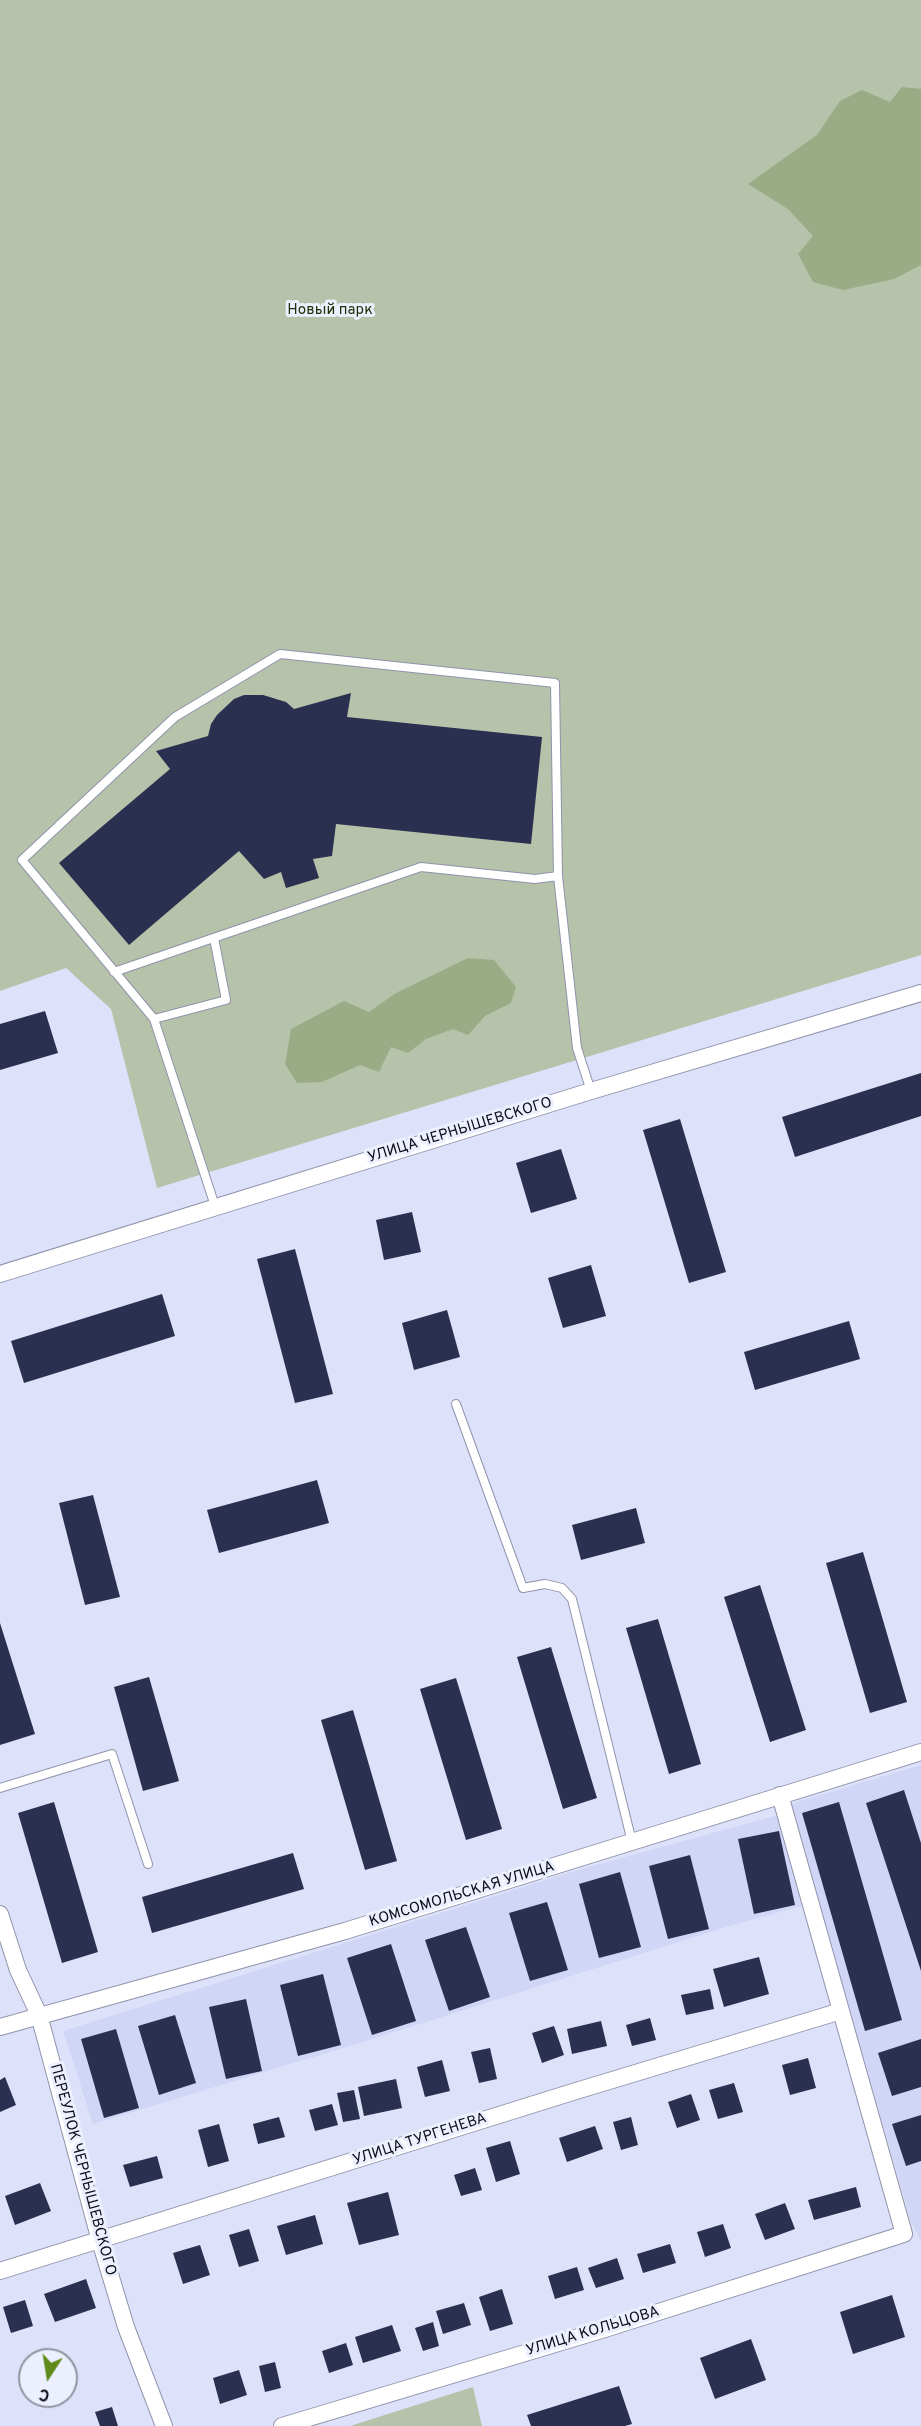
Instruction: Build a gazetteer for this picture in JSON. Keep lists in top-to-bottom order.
{
  "streets": {
    "street": [
      "УЛИЦА ЧЕРНЫШЕВСКОГО",
      "КОМСОМОЛЬСКАЯ УЛИЦА",
      "УЛИЦА ТУРГЕНЕВА",
      "ПЕРЕУЛОК ЧЕРНЫШЕВСКОГО",
      "УЛИЦА КОЛЬЦОВА"
    ]
  },
  "crossings": [
    ["КОМСОМОЛЬСКАЯ УЛИЦА", "ПЕРЕУЛОК ЧЕРНЫШЕВСКОГО"],
    ["УЛИЦА ТУРГЕНЕВА", "ПЕРЕУЛОК ЧЕРНЫШЕВСКОГО"],
    ["УЛИЦА ТУРГЕНЕВА", "УЛИЦА КОЛЬЦОВА"]
  ],
  "parks": ["Новый парк"],
  "north": "bottom"
}
